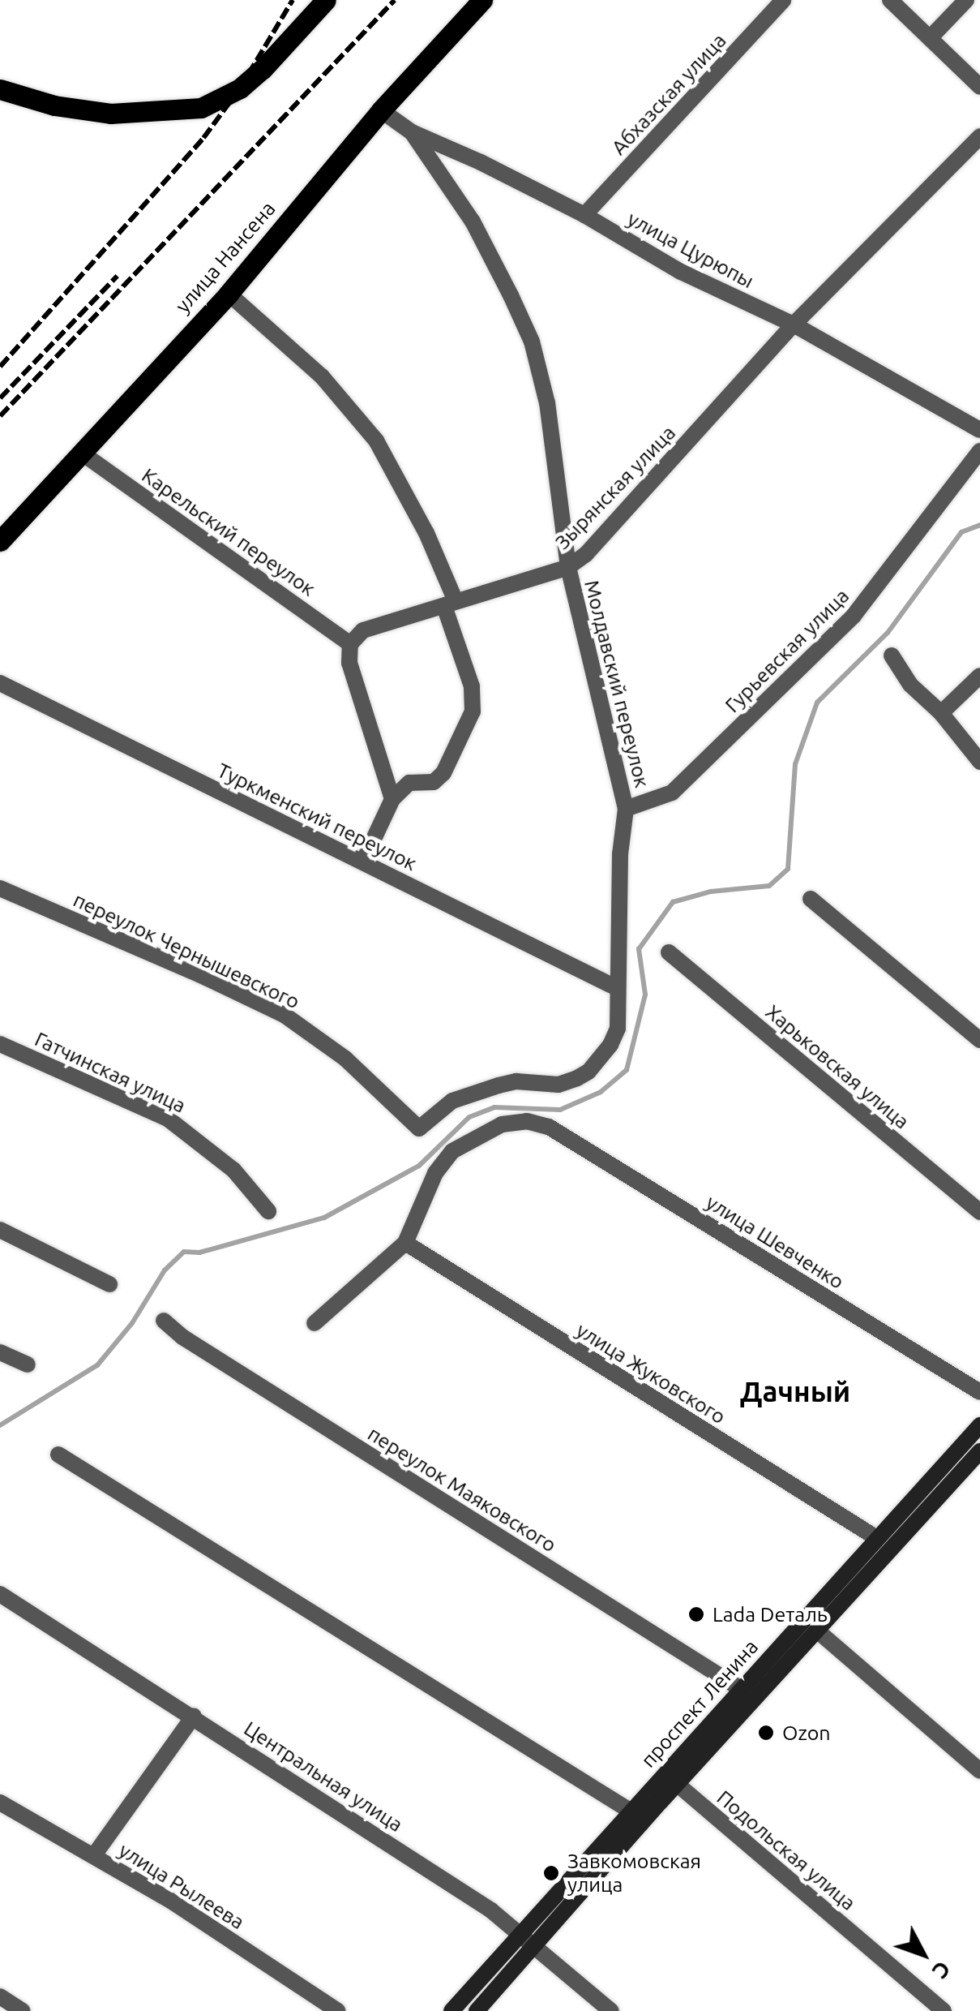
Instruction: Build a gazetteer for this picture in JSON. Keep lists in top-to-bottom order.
{
  "streets": {
    "main road": ["улица Нансена", "проспект Ленина"],
    "street": [
      "Абхазская улица",
      "улица Цурюпы",
      "Зырянская улица",
      "Карельский переулок",
      "Гурьевская улица",
      "Молдавский переулок",
      "Туркменский переулок",
      "переулок Чернышевского",
      "Харьковская улица",
      "Гатчинская улица",
      "улица Шевченко",
      "улица Жуковского",
      "переулок Маяковского",
      "Центральная улица",
      "Подольская улица",
      "улица Рылеева"
    ]
  },
  "crossings": [
    ["Абхазская улица", "улица Цурюпы"],
    ["улица Цурюпы", "улица Нансена"],
    ["улица Цурюпы", "Зырянская улица"],
    ["улица Цурюпы", "Молдавский переулок"],
    ["улица Нансена", "Карельский переулок"],
    ["Зырянская улица", "Карельский переулок"],
    ["Зырянская улица", "Молдавский переулок"],
    ["Гурьевская улица", "Молдавский переулок"],
    ["Молдавский переулок", "Туркменский переулок"],
    ["Молдавский переулок", "переулок Чернышевского"],
    ["улица Шевченко", "улица Жуковского"],
    ["улица Жуковского", "проспект Ленина"],
    ["переулок Маяковского", "проспект Ленина"],
    ["проспект Ленина", "Центральная улица"],
    ["проспект Ленина", "Подольская улица"]
  ],
  "districts": ["Дачный"],
  "places": ["Lada Dеталь", "Ozon", "Завкомовская улица"],
  "north": "bottom right"
}
